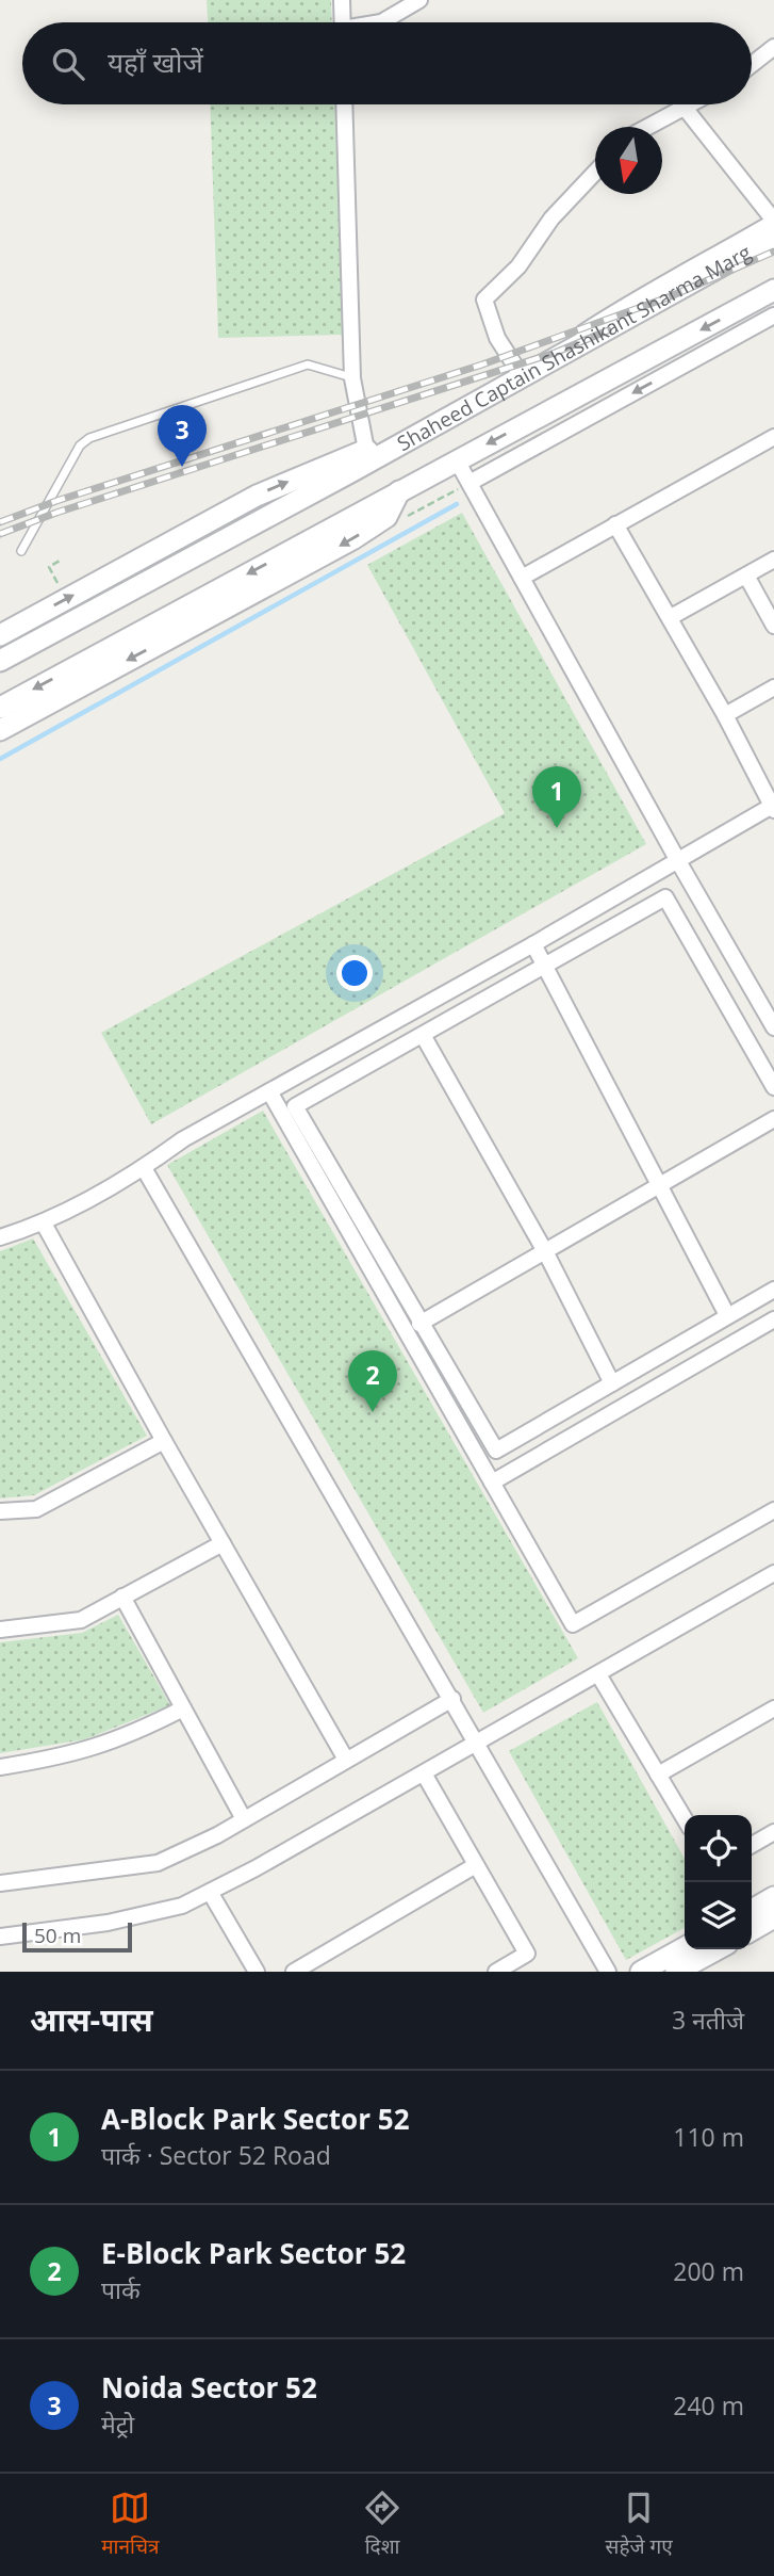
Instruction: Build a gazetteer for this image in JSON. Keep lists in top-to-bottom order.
{
  "streets": {
    "main road": ["Shaheed Captain Shashikant Sharma Marg"]
  },
  "scale_bar": "50 m",
  "north": "bottom",
  "page": {
    "search": "यहाँ खोजें",
    "pins": ["3", "1", "2"],
    "scale": "50 m",
    "heading": ["आस-पास", "3 नतीजे"],
    "list": [
      {
        "mark": "1",
        "name": "A-Block Park Sector 52",
        "note": "पार्क · Sector 52 Road",
        "value": "110 m"
      },
      {
        "mark": "2",
        "name": "E-Block Park Sector 52",
        "note": "पार्क",
        "value": "200 m"
      },
      {
        "mark": "3",
        "name": "Noida Sector 52",
        "note": "मेट्रो",
        "value": "240 m"
      }
    ],
    "nav": ["मानचित्र", "दिशा", "सहेजे गए"]
  }
}
